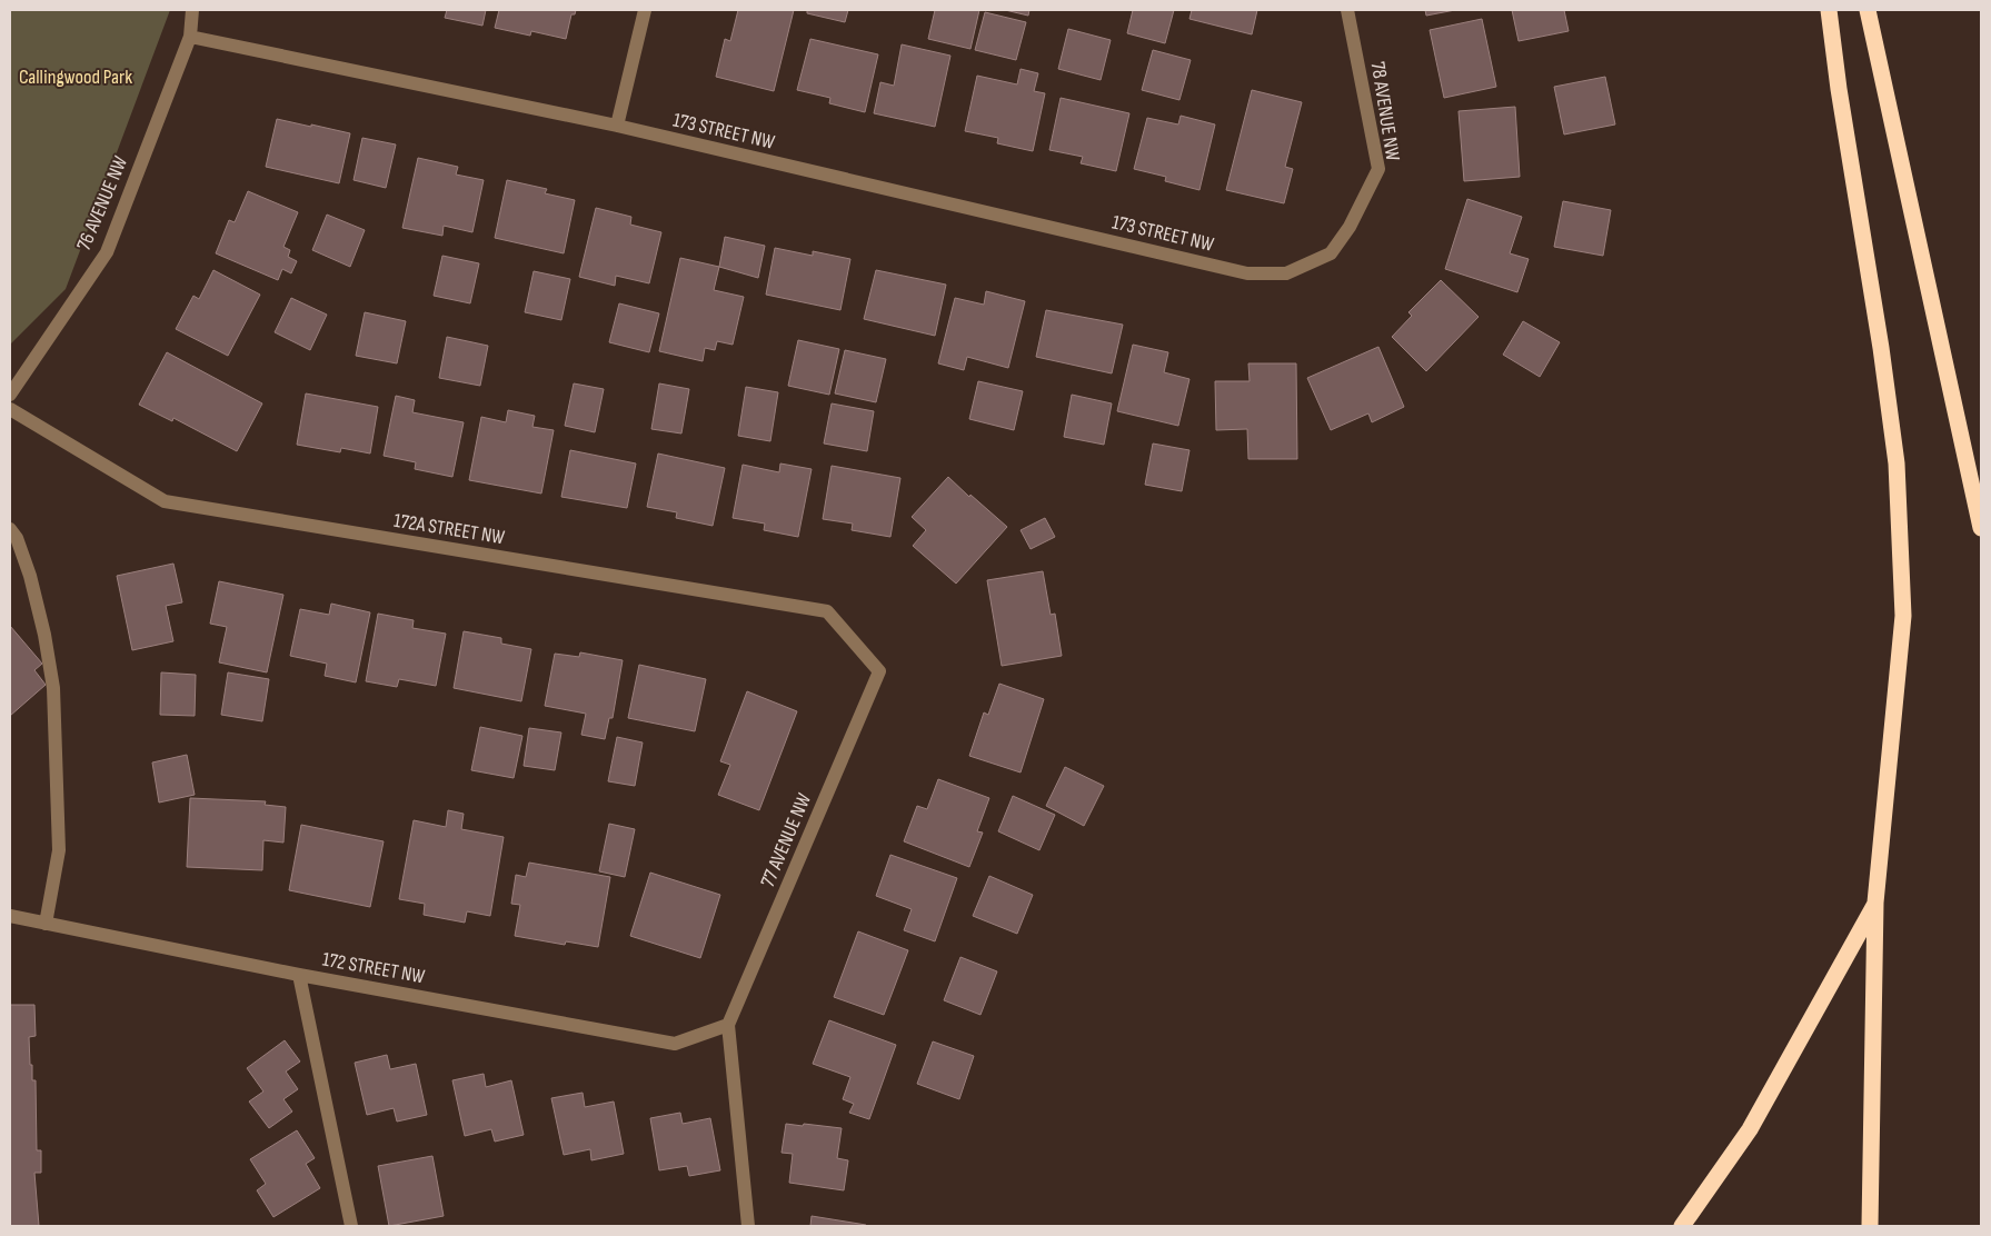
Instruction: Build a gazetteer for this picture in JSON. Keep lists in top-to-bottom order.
{
  "streets": {
    "street": [
      "78 AVENUE NW",
      "173 STREET NW",
      "76 AVENUE NW",
      "172A STREET NW",
      "77 AVENUE NW",
      "172 STREET NW"
    ]
  },
  "crossings": [
    ["78 AVENUE NW", "173 STREET NW"],
    ["173 STREET NW", "76 AVENUE NW"],
    ["172A STREET NW", "77 AVENUE NW"],
    ["77 AVENUE NW", "172 STREET NW"]
  ],
  "parks": ["Callingwood Park"]
}
